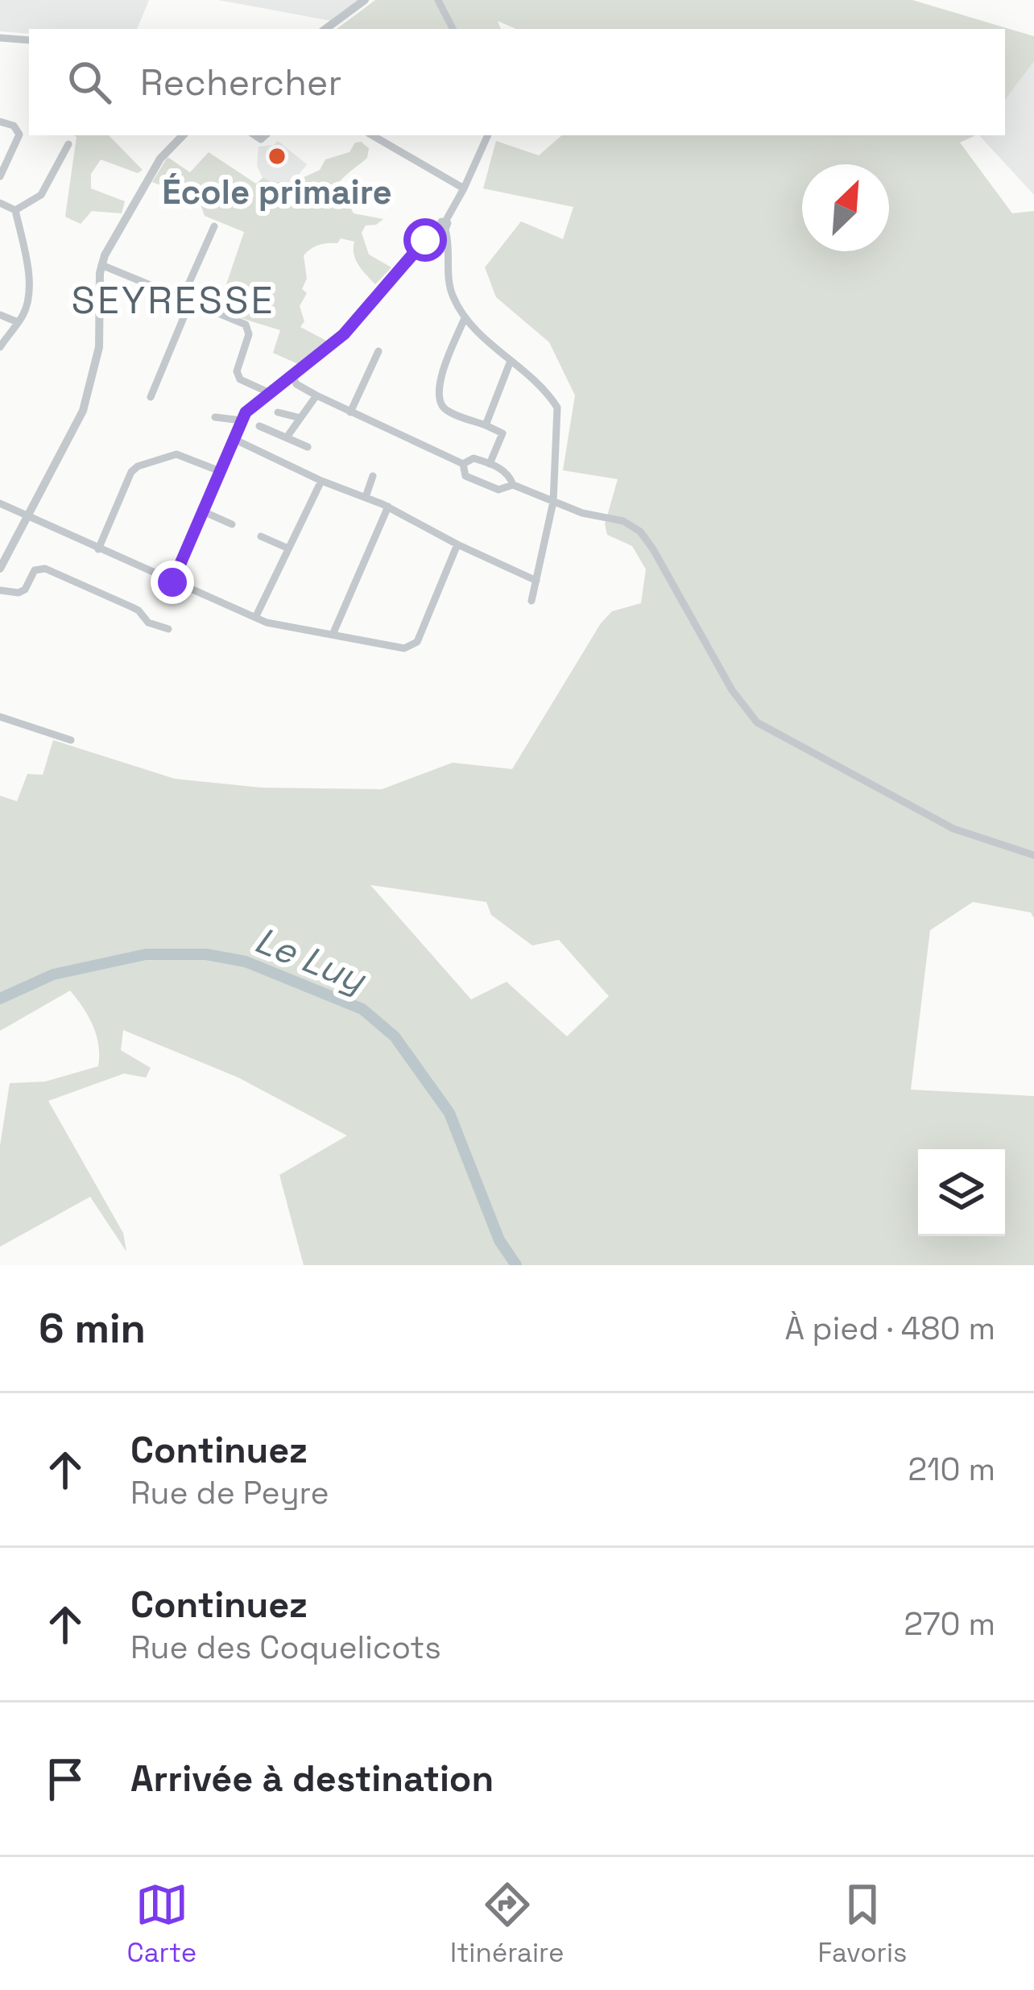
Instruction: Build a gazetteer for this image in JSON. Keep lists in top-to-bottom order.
{
  "districts": ["SEYRESSE"],
  "water": ["Le Luy"],
  "places": ["École primaire"],
  "north": "top right",
  "page": {
    "search": "Rechercher",
    "heading": ["6 min", "À pied · 480 m"],
    "list": [
      ["Continuez", "Rue de Peyre", "210 m"],
      ["Continuez", "Rue des Coquelicots", "270 m"],
      "Arrivée à destination"
    ],
    "nav": ["Carte", "Itinéraire", "Favoris"]
  }
}
